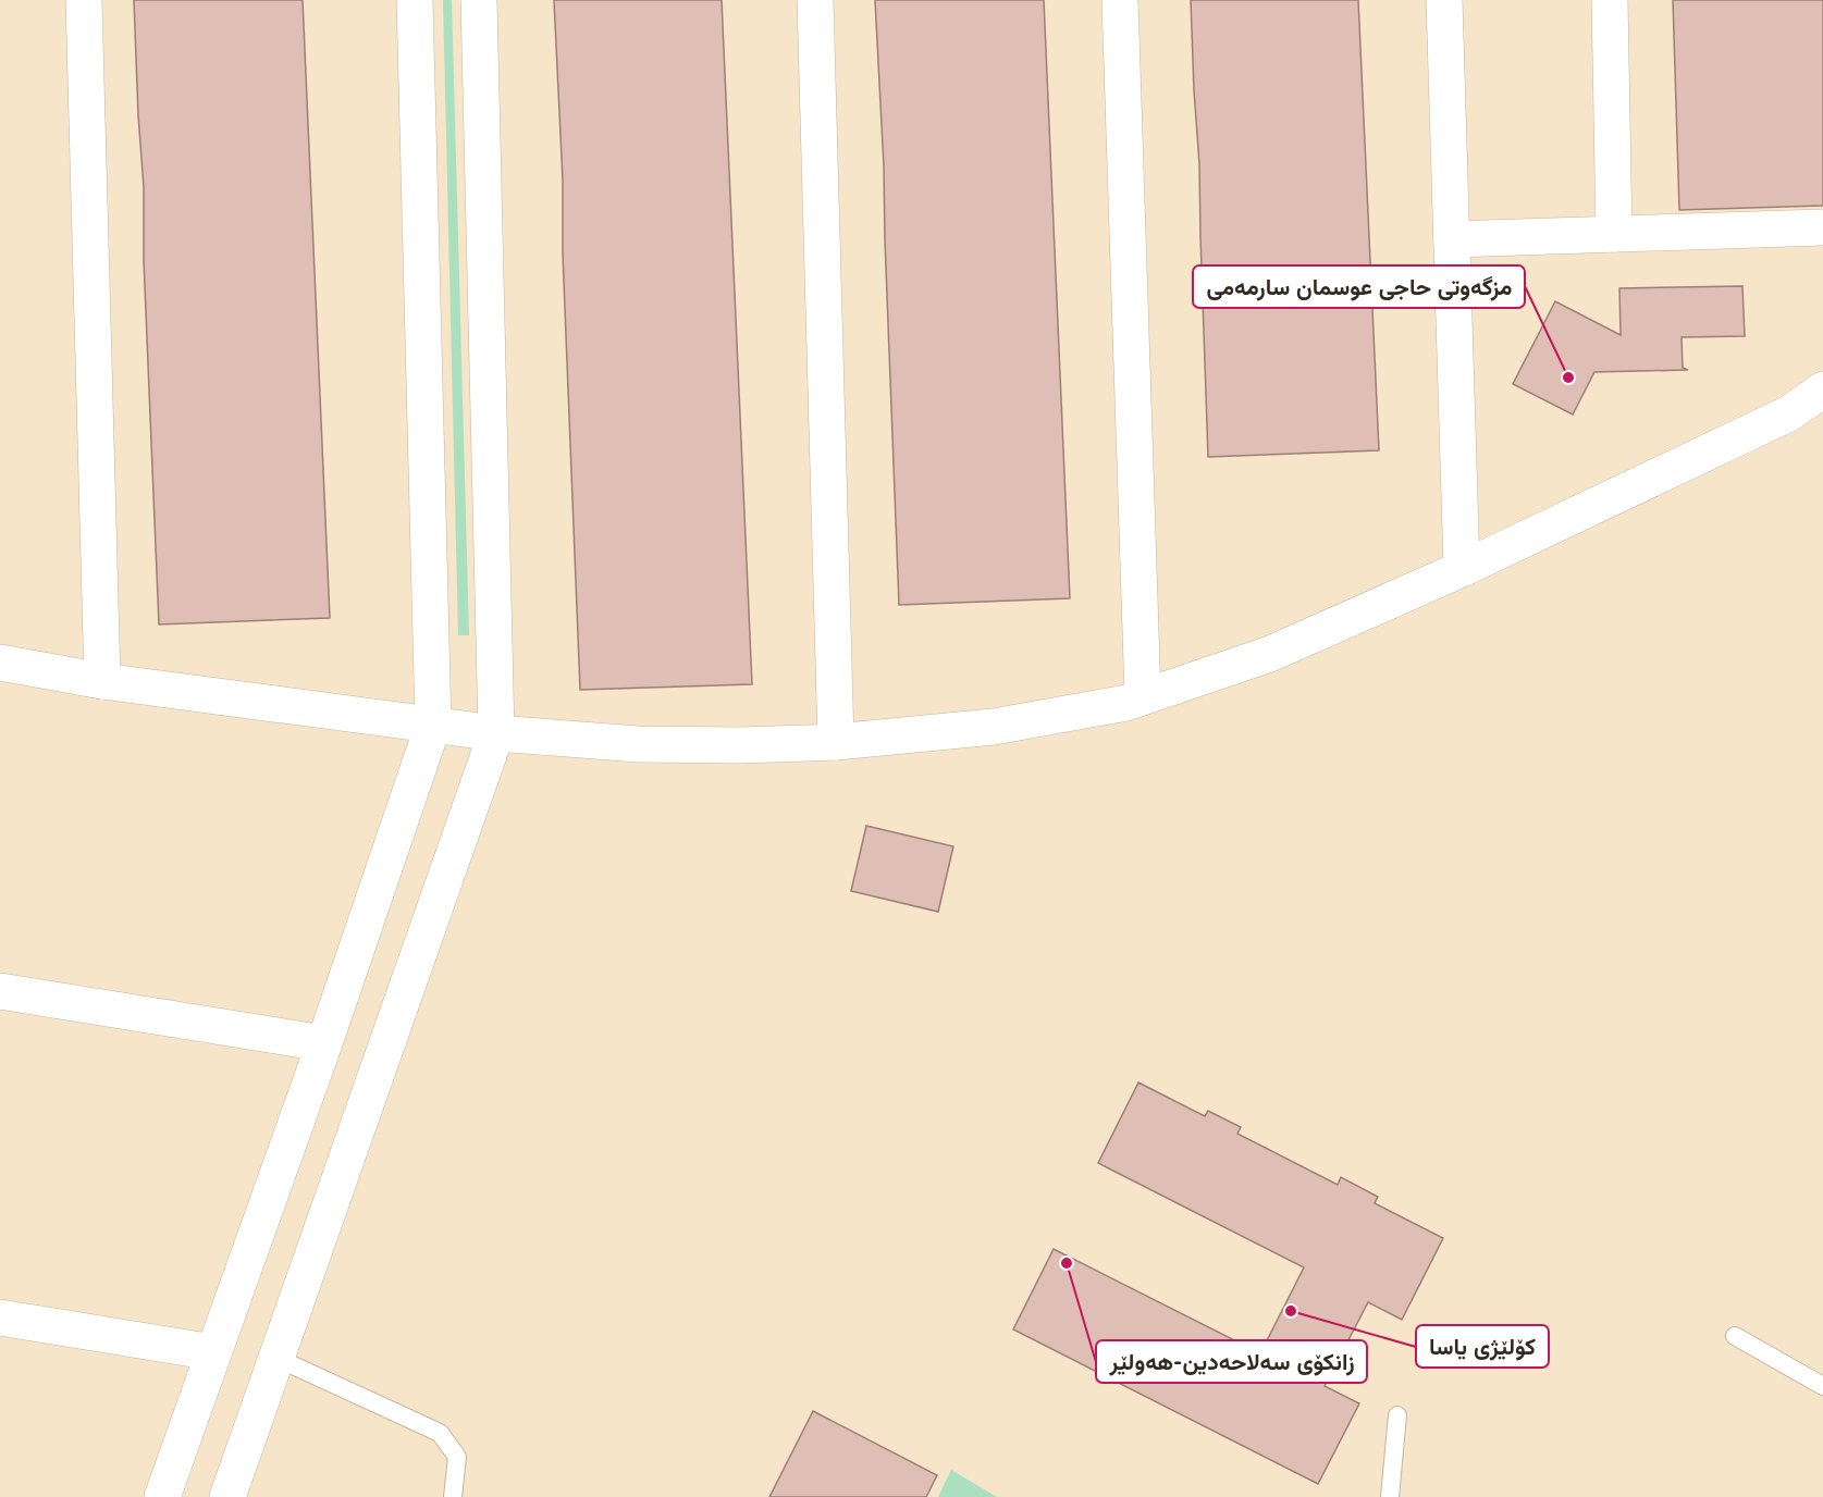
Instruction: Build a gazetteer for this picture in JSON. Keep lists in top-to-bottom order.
{
  "places": ["مزگەوتی حاجی عوسمان سارمەمی", "زانکۆی سەلاحەدین-هەولێر", "کۆلێژی یاسا"]
}
